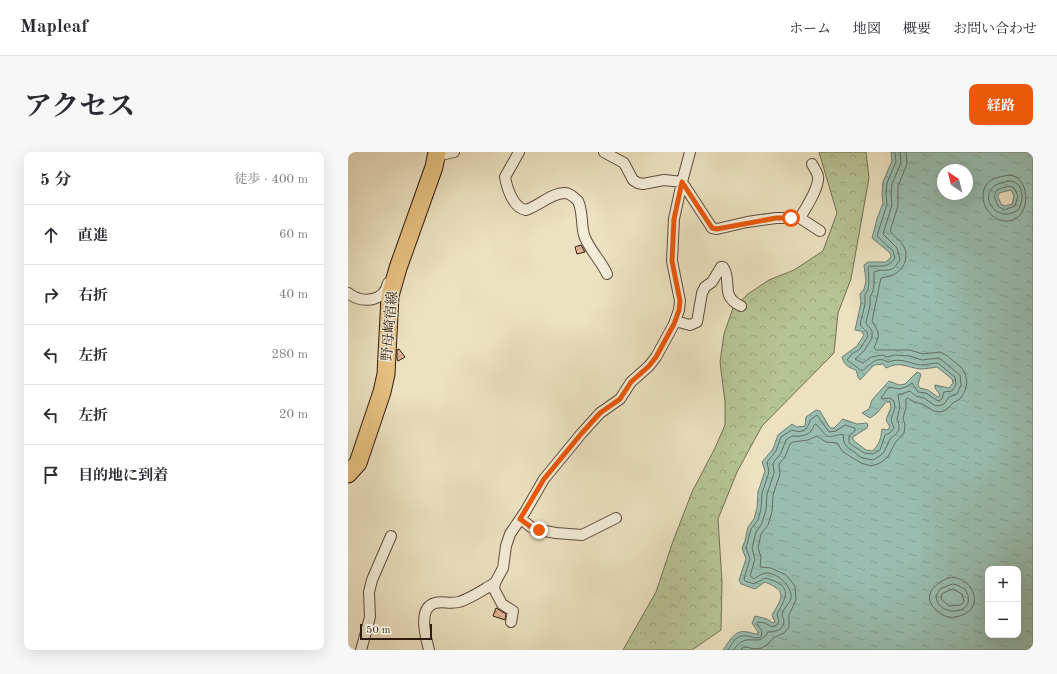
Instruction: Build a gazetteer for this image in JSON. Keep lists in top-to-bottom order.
{
  "streets": {
    "main road": ["野母崎宿線"]
  },
  "scale_bar": "50 m",
  "north": "top left",
  "page": {
    "header": "Mapleaf",
    "nav": [
      "ホーム",
      "地図",
      "概要",
      "お問い合わせ"
    ],
    "title": "アクセス",
    "buttons": "経路",
    "heading": ["5 分", "徒歩 · 400 m"],
    "list": [
      ["直進", "60 m"],
      ["右折", "40 m"],
      ["左折", "280 m"],
      ["左折", "20 m"],
      "目的地に到着"
    ],
    "map_buttons": ["+", "−"],
    "scale": "50 m"
  }
}
